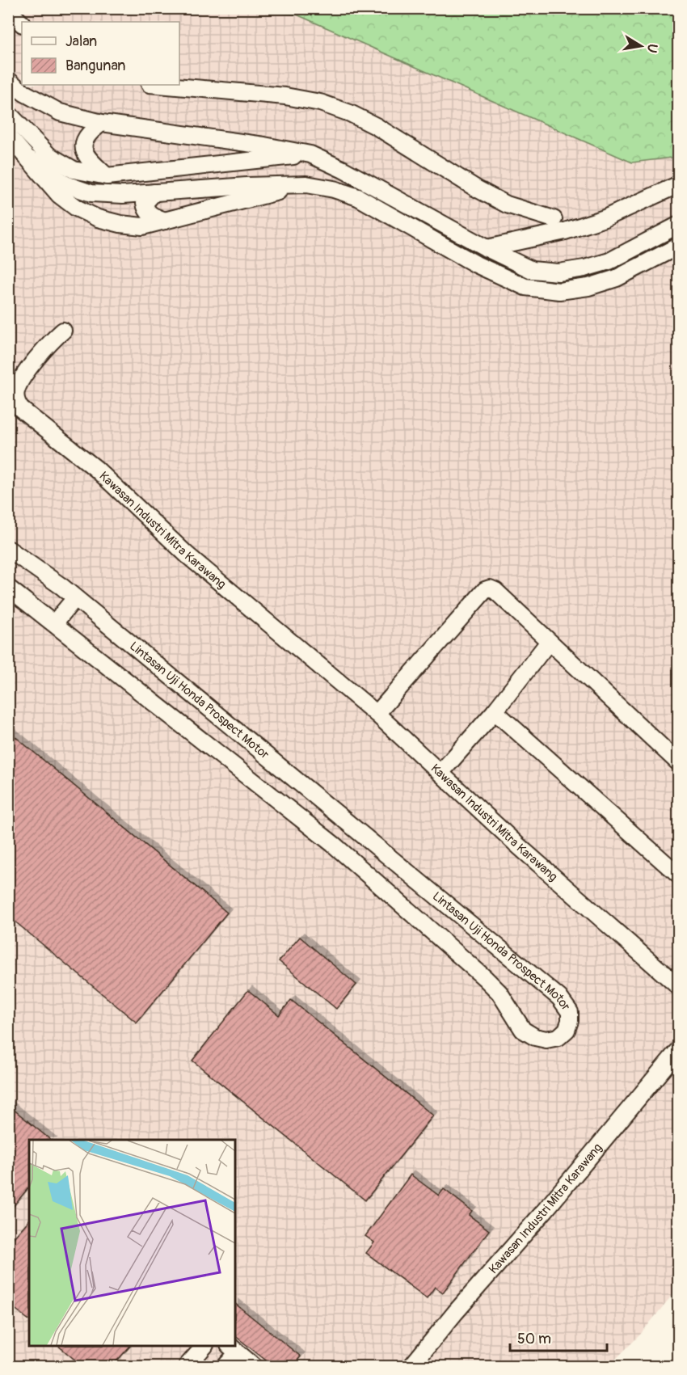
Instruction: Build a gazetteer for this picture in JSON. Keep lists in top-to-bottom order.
{
  "streets": {
    "street": ["Kawasan Industri Mitra Karawang", "Lintasan Uji Honda Prospect Motor"]
  },
  "legend": ["Jalan", "Bangunan"],
  "scale_bar": "50 m",
  "north": "right"
}
